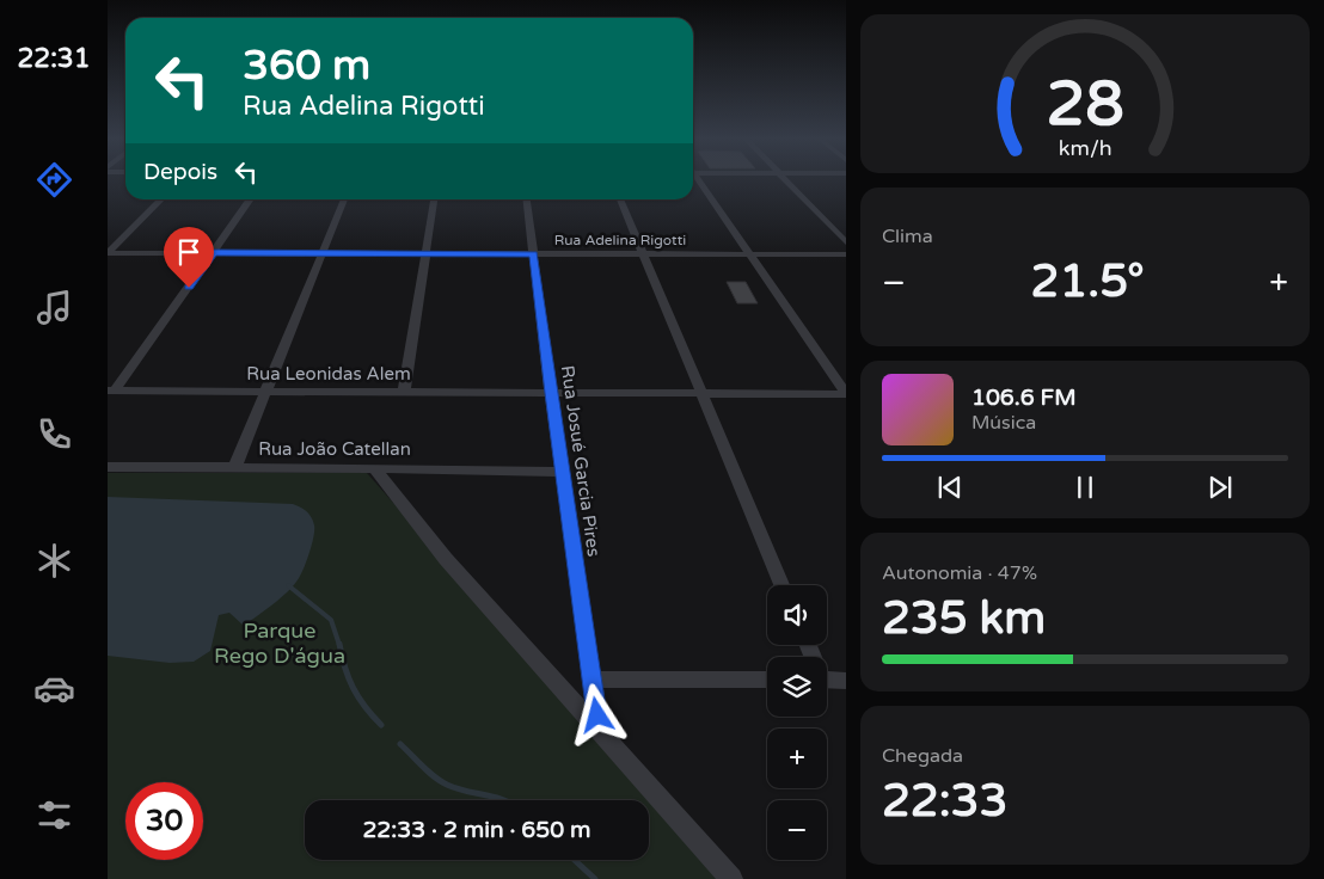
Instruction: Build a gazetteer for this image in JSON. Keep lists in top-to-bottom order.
{
  "streets": {
    "street": [
      "Rua Adelina Rigotti",
      "Rua Leonidas Alem",
      "Rua João Catellan",
      "Rua Josué Garcia Pires"
    ]
  },
  "crossings": [
    ["Rua Adelina Rigotti", "Rua Josué Garcia Pires"],
    ["Rua Leonidas Alem", "Rua Josué Garcia Pires"],
    ["Rua João Catellan", "Rua Josué Garcia Pires"]
  ],
  "parks": ["Parque Rego D'água"],
  "page": {
    "tabs": "22:31",
    "turn": ["360 m", "Rua Adelina Rigotti"],
    "then": "Depois",
    "tile": [
      "Clima",
      ["Autonomia · 47%", "235 km"],
      ["Chegada", "22:33"]
    ],
    "heat": ["−", "21.5°", "+"],
    "song": ["106.6 FM", "Música"],
    "map_buttons": ["+", "−"],
    "limit": "30",
    "trip": "22:33 · 2 min · 650 m",
    "gauge": ["28", "km/h"]
  }
}
